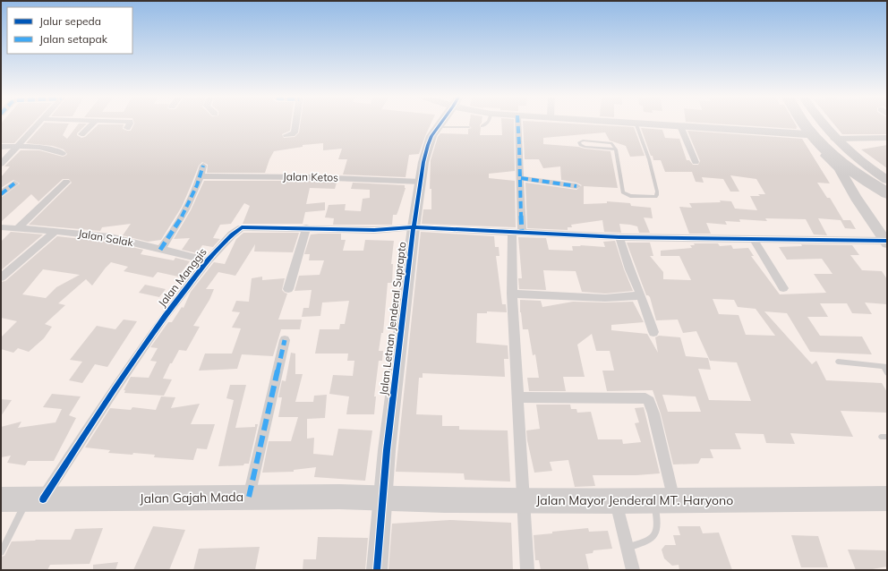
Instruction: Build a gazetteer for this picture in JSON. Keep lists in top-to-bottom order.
{
  "streets": {
    "highway": ["Jalan Gajah Mada", "Jalan Mayor Jenderal MT. Haryono"],
    "street": [
      "Jalan Ketos",
      "Jalan Salak",
      "Jalan Manggis",
      "Jalan Letnan Jenderal Suprapto"
    ]
  },
  "crossings": [
    ["Jalan Ketos", "Jalan Letnan Jenderal Suprapto"],
    ["Jalan Salak", "Jalan Manggis"],
    ["Jalan Manggis", "Jalan Letnan Jenderal Suprapto"],
    ["Jalan Manggis", "Jalan Gajah Mada"],
    ["Jalan Letnan Jenderal Suprapto", "Jalan Gajah Mada"],
    ["Jalan Letnan Jenderal Suprapto", "Jalan Mayor Jenderal MT. Haryono"],
    ["Jalan Gajah Mada", "Jalan Mayor Jenderal MT. Haryono"]
  ],
  "legend": ["Jalur sepeda", "Jalan setapak"]
}
